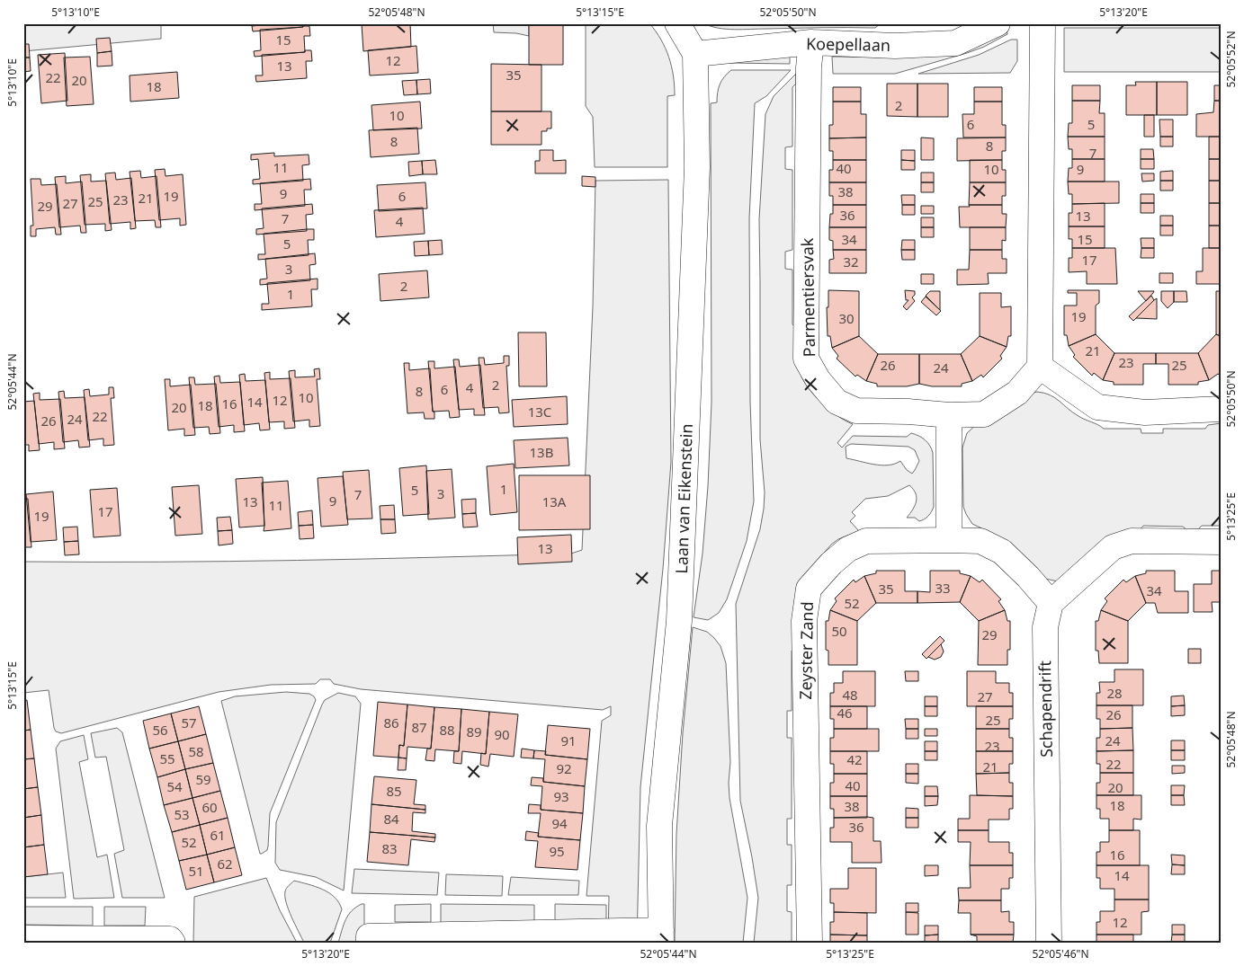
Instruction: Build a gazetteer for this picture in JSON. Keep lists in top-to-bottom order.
{
  "streets": {
    "street": [
      "Koepellaan",
      "Parmentiersvak",
      "Laan van Eikenstein",
      "Zeyster Zand",
      "Schapendrift"
    ]
  },
  "crossings": [
    ["Koepellaan", "Parmentiersvak"],
    ["Koepellaan", "Laan van Eikenstein"]
  ],
  "house_numbers": [
    "15",
    "12",
    "13",
    "35",
    "22",
    "20",
    "18",
    "2",
    "10",
    "6",
    "5",
    "8",
    "8",
    "7",
    "11",
    "40",
    "10",
    "9",
    "38",
    "9",
    "19",
    "6",
    "21",
    "23",
    "25",
    "27",
    "29",
    "36",
    "13",
    "7",
    "4",
    "34",
    "15",
    "5",
    "17",
    "32",
    "3",
    "2",
    "1",
    "19",
    "30",
    "21",
    "23",
    "26",
    "25",
    "24",
    "2",
    "4",
    "6",
    "8",
    "10",
    "12",
    "14",
    "16",
    "18",
    "20",
    "13C",
    "22",
    "24",
    "26",
    "13B",
    "1",
    "5",
    "3",
    "7",
    "9",
    "13",
    "13A",
    "11",
    "17",
    "19",
    "13",
    "33",
    "35",
    "34",
    "52",
    "50",
    "29",
    "28",
    "48",
    "27",
    "46",
    "26",
    "25",
    "57",
    "86",
    "87",
    "56",
    "88",
    "89",
    "90",
    "91",
    "24",
    "23",
    "58",
    "55",
    "42",
    "22",
    "21",
    "92",
    "59",
    "40",
    "54",
    "20",
    "85",
    "93",
    "18",
    "38",
    "60",
    "53",
    "84",
    "94",
    "36",
    "61",
    "52",
    "83",
    "95",
    "16",
    "62",
    "51",
    "14",
    "12"
  ],
  "coordinates": [
    "5°13'10\"E",
    "52°05'48\"N",
    "5°13'15\"E",
    "52°05'50\"N",
    "5°13'20\"E",
    "52°05'52\"N",
    "52°05'44\"N",
    "5°13'25\"E",
    "52°05'46\"N"
  ]
}
